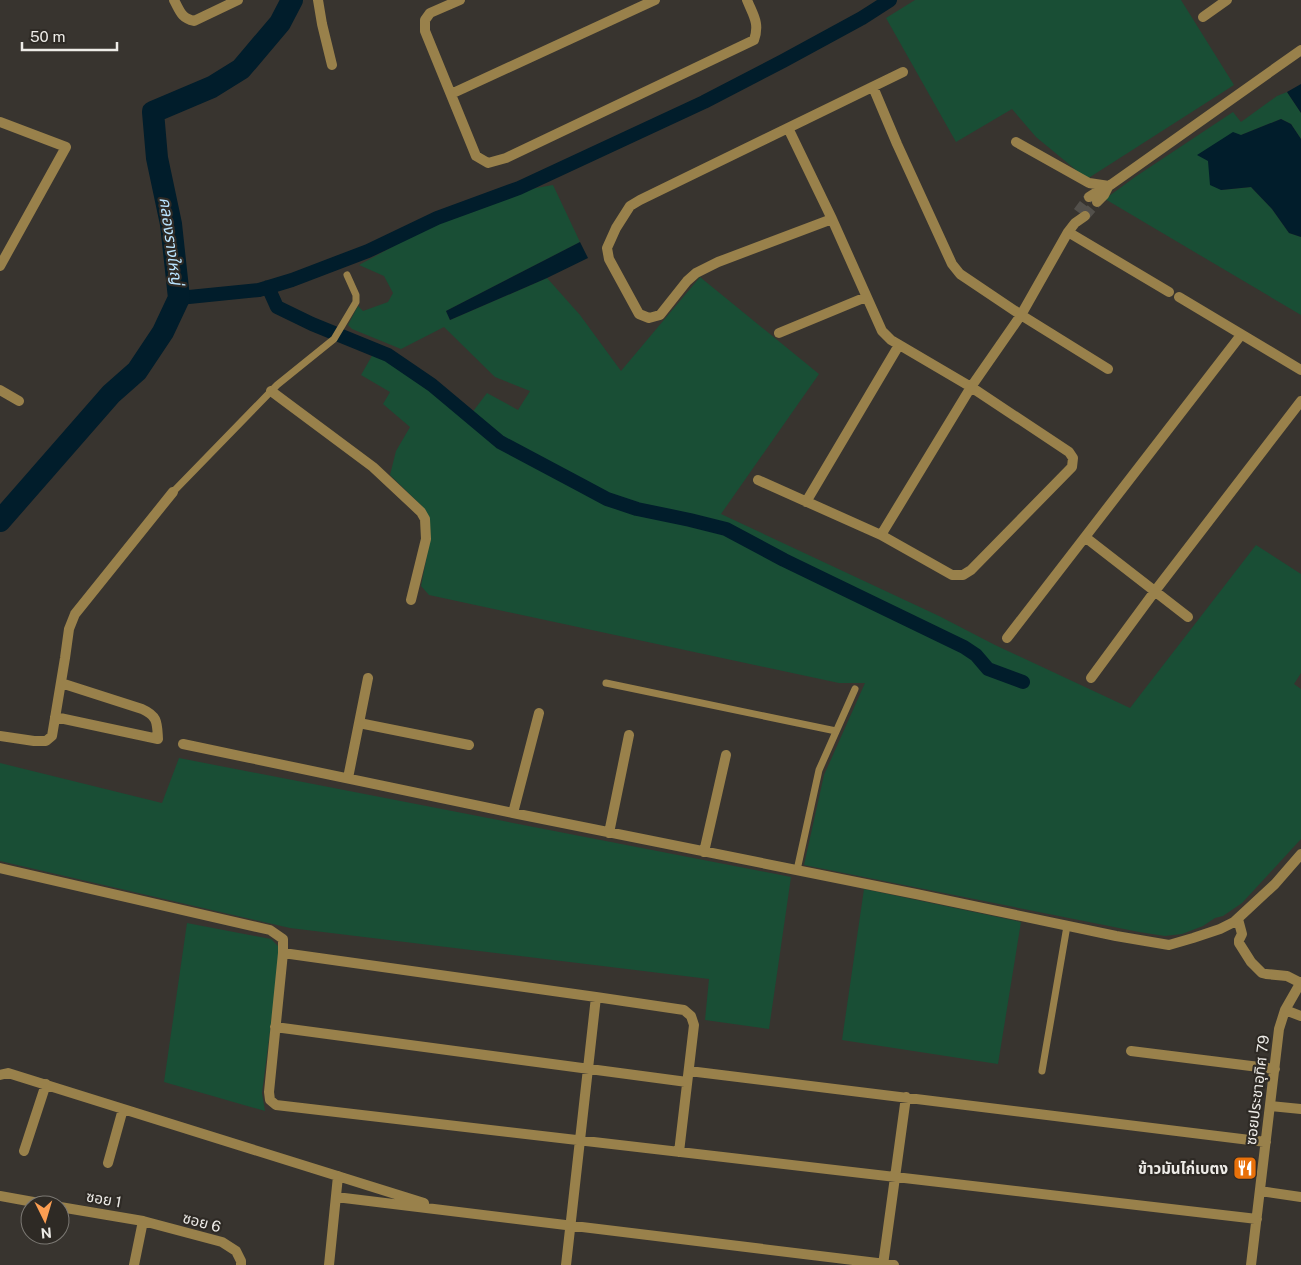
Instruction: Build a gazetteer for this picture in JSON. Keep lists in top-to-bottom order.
{
  "streets": {
    "street": ["ซอยประชาอุทิศ 79", "ซอย 1", "ซอย 6"]
  },
  "crossings": [
    ["ซอย 1", "ซอย 6"]
  ],
  "water": ["คลองรางใหญ่"],
  "places": {
    "restaurant": ["ข้าวมันไก่เบตง"]
  },
  "scale_bar": "50 m",
  "north": "bottom"
}
